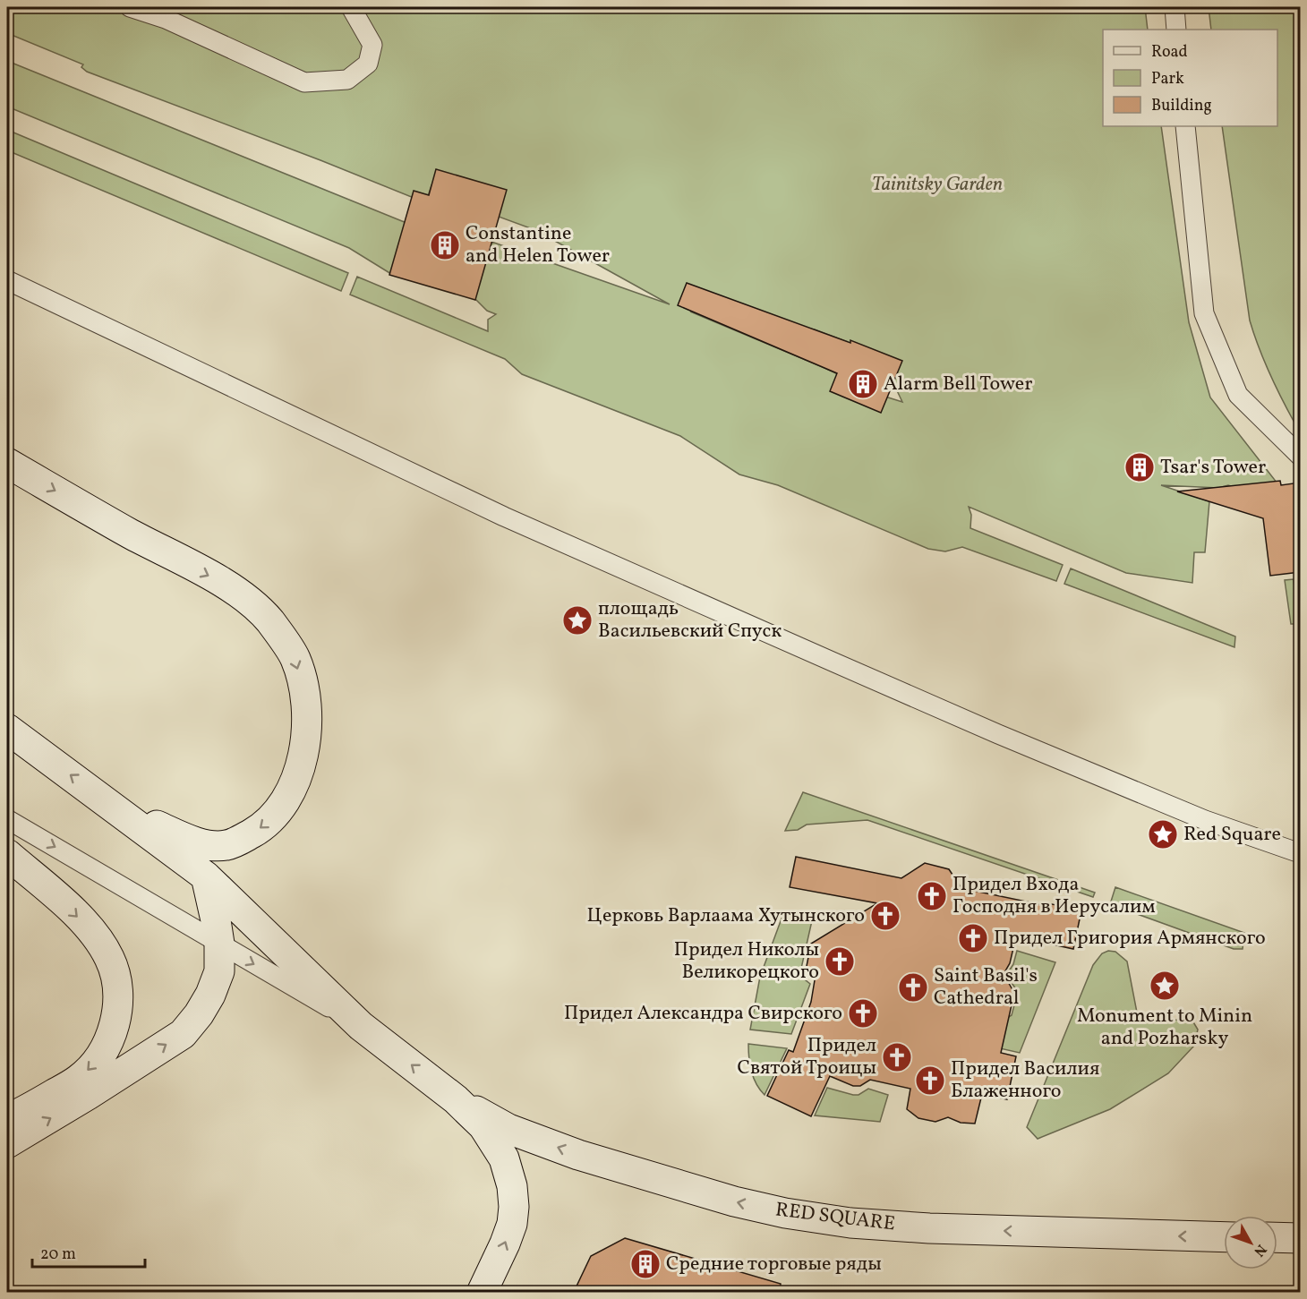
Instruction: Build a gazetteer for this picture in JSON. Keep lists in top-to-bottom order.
{
  "streets": {
    "street": ["RED SQUARE"]
  },
  "one_way": ["RED SQUARE"],
  "parks": ["Tainitsky Garden"],
  "places": {
    "building": [
      "Constantine and Helen Tower",
      "Alarm Bell Tower",
      "Tsar's Tower",
      "Средние торговые ряды"
    ],
    "place": ["площадь Васильевский Спуск", "Red Square", "Monument to Minin and Pozharsky"],
    "church": [
      "Придел Входа Господня в Иерусалим",
      "Церковь Варлаама Хутынского",
      "Придел Григория Армянского",
      "Придел Николы Великорецкого",
      "Saint Basil's Cathedral",
      "Придел Александра Свирского",
      "Придел Святой Троицы",
      "Придел Василия Блаженного"
    ]
  },
  "legend": ["Road", "Park", "Building"],
  "scale_bar": "20 m",
  "north": "bottom right"
}
